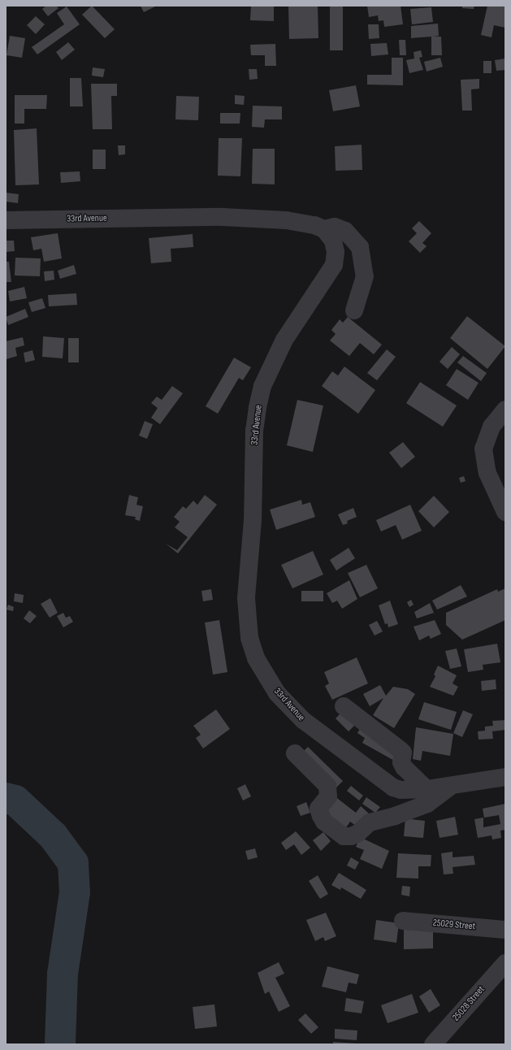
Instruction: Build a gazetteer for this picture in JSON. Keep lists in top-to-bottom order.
{
  "streets": {
    "street": ["33rd Avenue", "25029 Street", "25028 Street"]
  }
}
